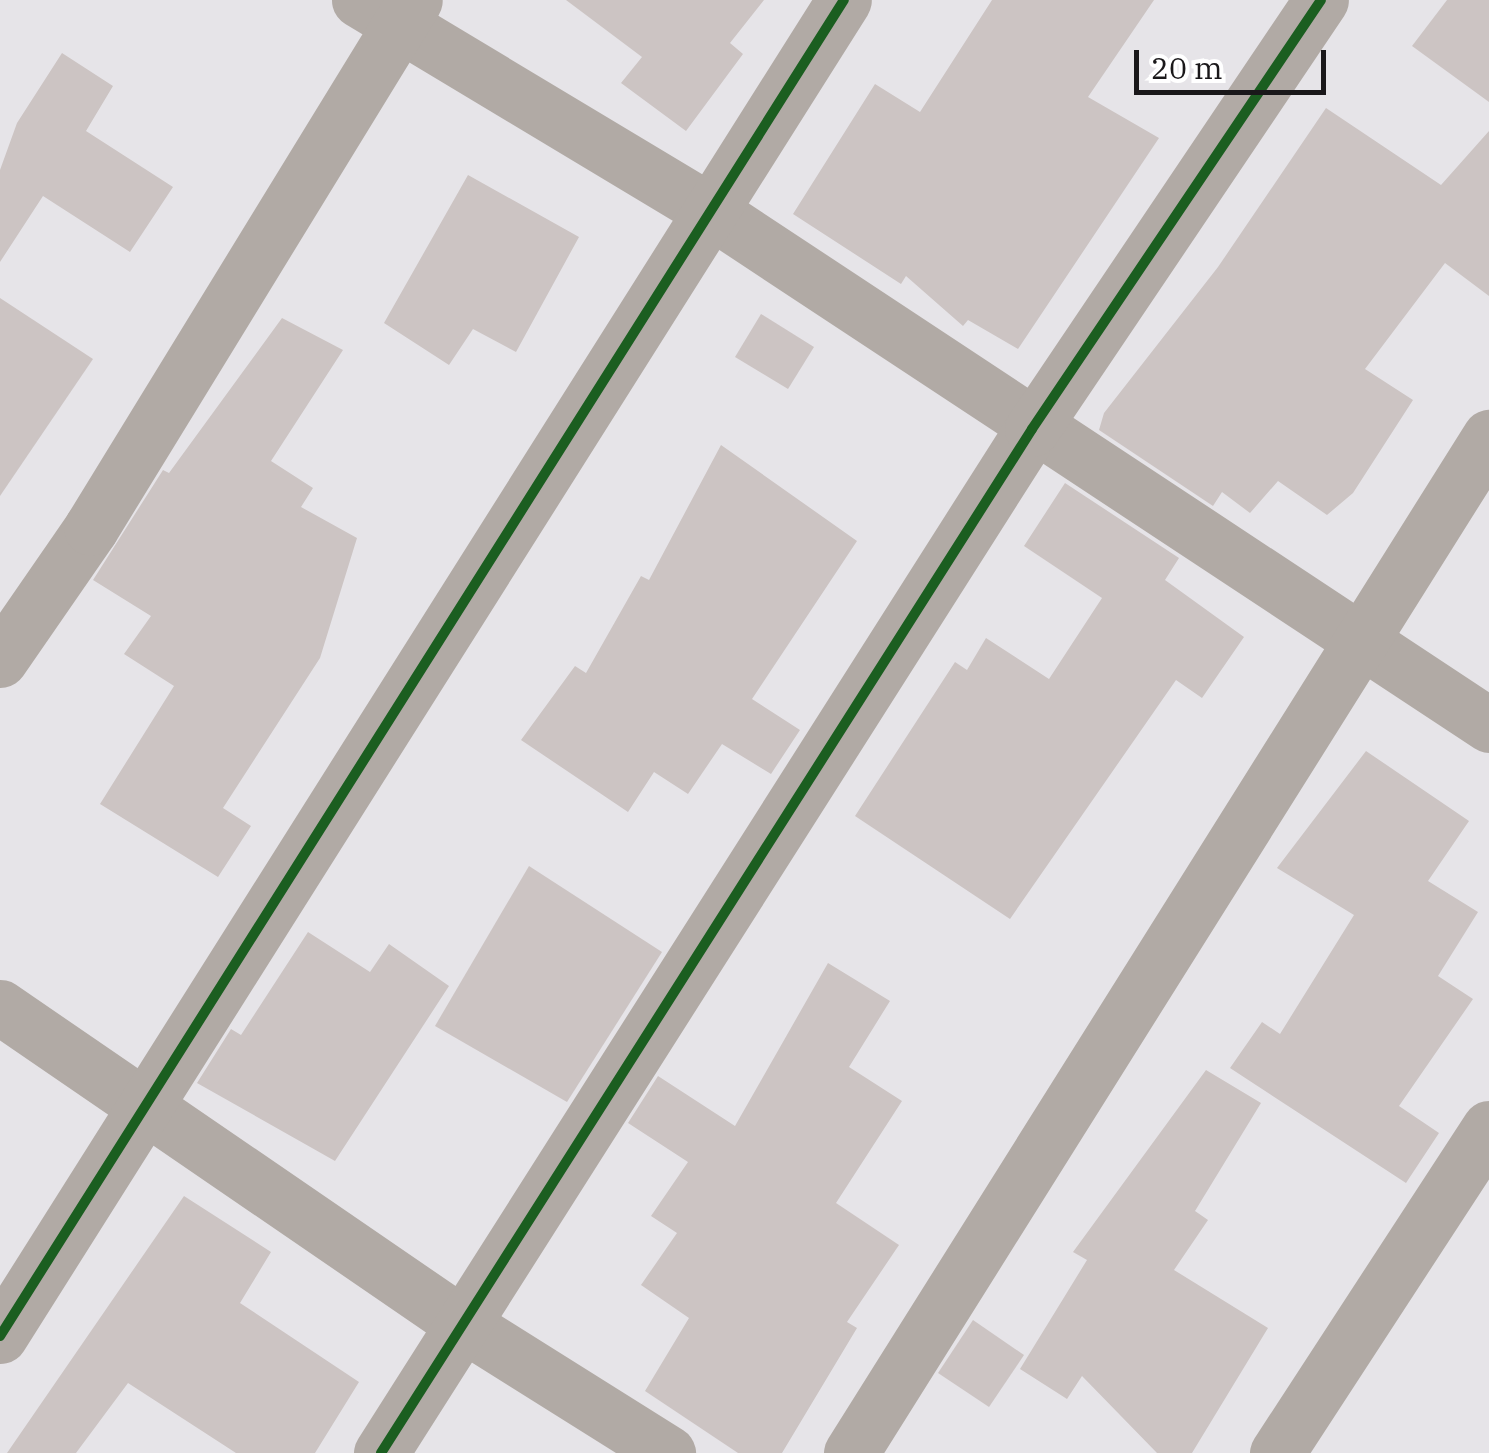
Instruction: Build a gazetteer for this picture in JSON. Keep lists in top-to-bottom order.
{
  "scale_bar": "20 m"
}
